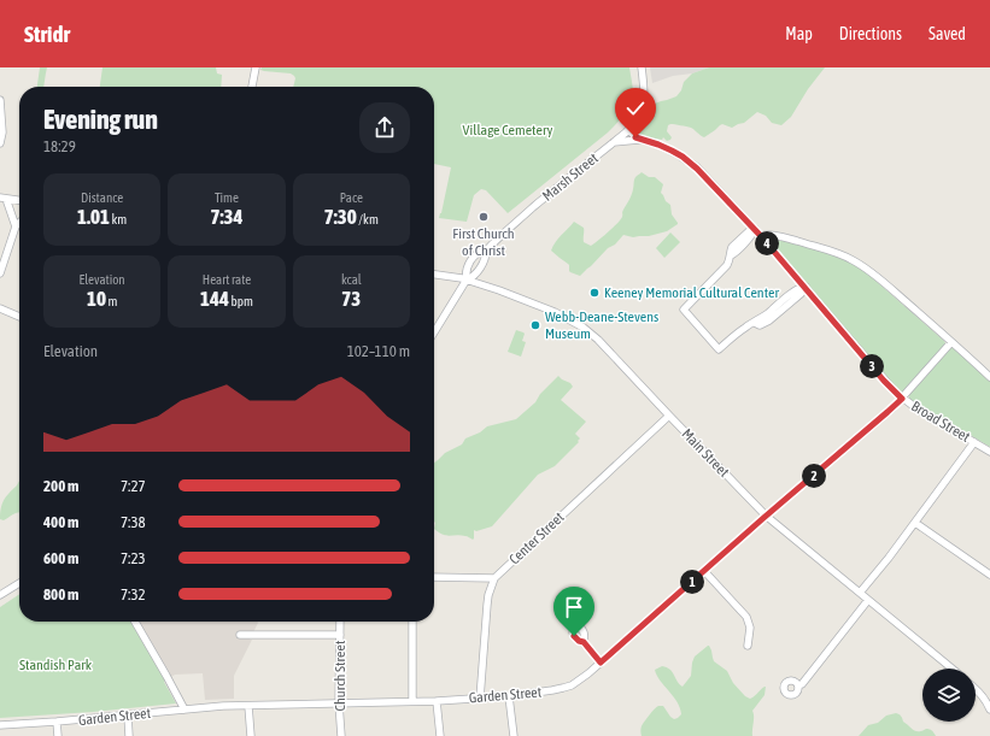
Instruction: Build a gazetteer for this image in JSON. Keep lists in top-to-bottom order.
{
  "streets": {
    "street": [
      "Marsh Street",
      "Broad Street",
      "Main Street",
      "Center Street",
      "Church Street",
      "Garden Street"
    ]
  },
  "crossings": [
    ["Marsh Street", "Broad Street"],
    ["Marsh Street", "Main Street"],
    ["Broad Street", "Garden Street"],
    ["Main Street", "Center Street"],
    ["Main Street", "Garden Street"],
    ["Church Street", "Garden Street"]
  ],
  "parks": ["Village Cemetery", "Standish Park"],
  "places": ["First Church of Christ", "Keeney Memorial Cultural Center", "Webb-Deane-Stevens Museum"],
  "page": {
    "header": "Stridr",
    "nav": ["Map", "Directions", "Saved"],
    "heading": ["Evening run", "18:29"],
    "stats": [
      ["Distance", "1.01 km"],
      ["Time", "7:34"],
      ["Pace", "7:30 /km"],
      ["Elevation", "10 m"],
      ["Heart rate", "144 bpm"],
      ["kcal", "73"]
    ],
    "pins": [
      "4",
      "3",
      "2",
      "1"
    ],
    "chart": ["Elevation", "102–110 m"],
    "list": [
      {
        "name": "200 m",
        "note": "7:27"
      },
      {
        "name": "400 m",
        "note": "7:38"
      },
      {
        "name": "600 m",
        "note": "7:23"
      },
      {
        "name": "800 m",
        "note": "7:32"
      }
    ]
  }
}
